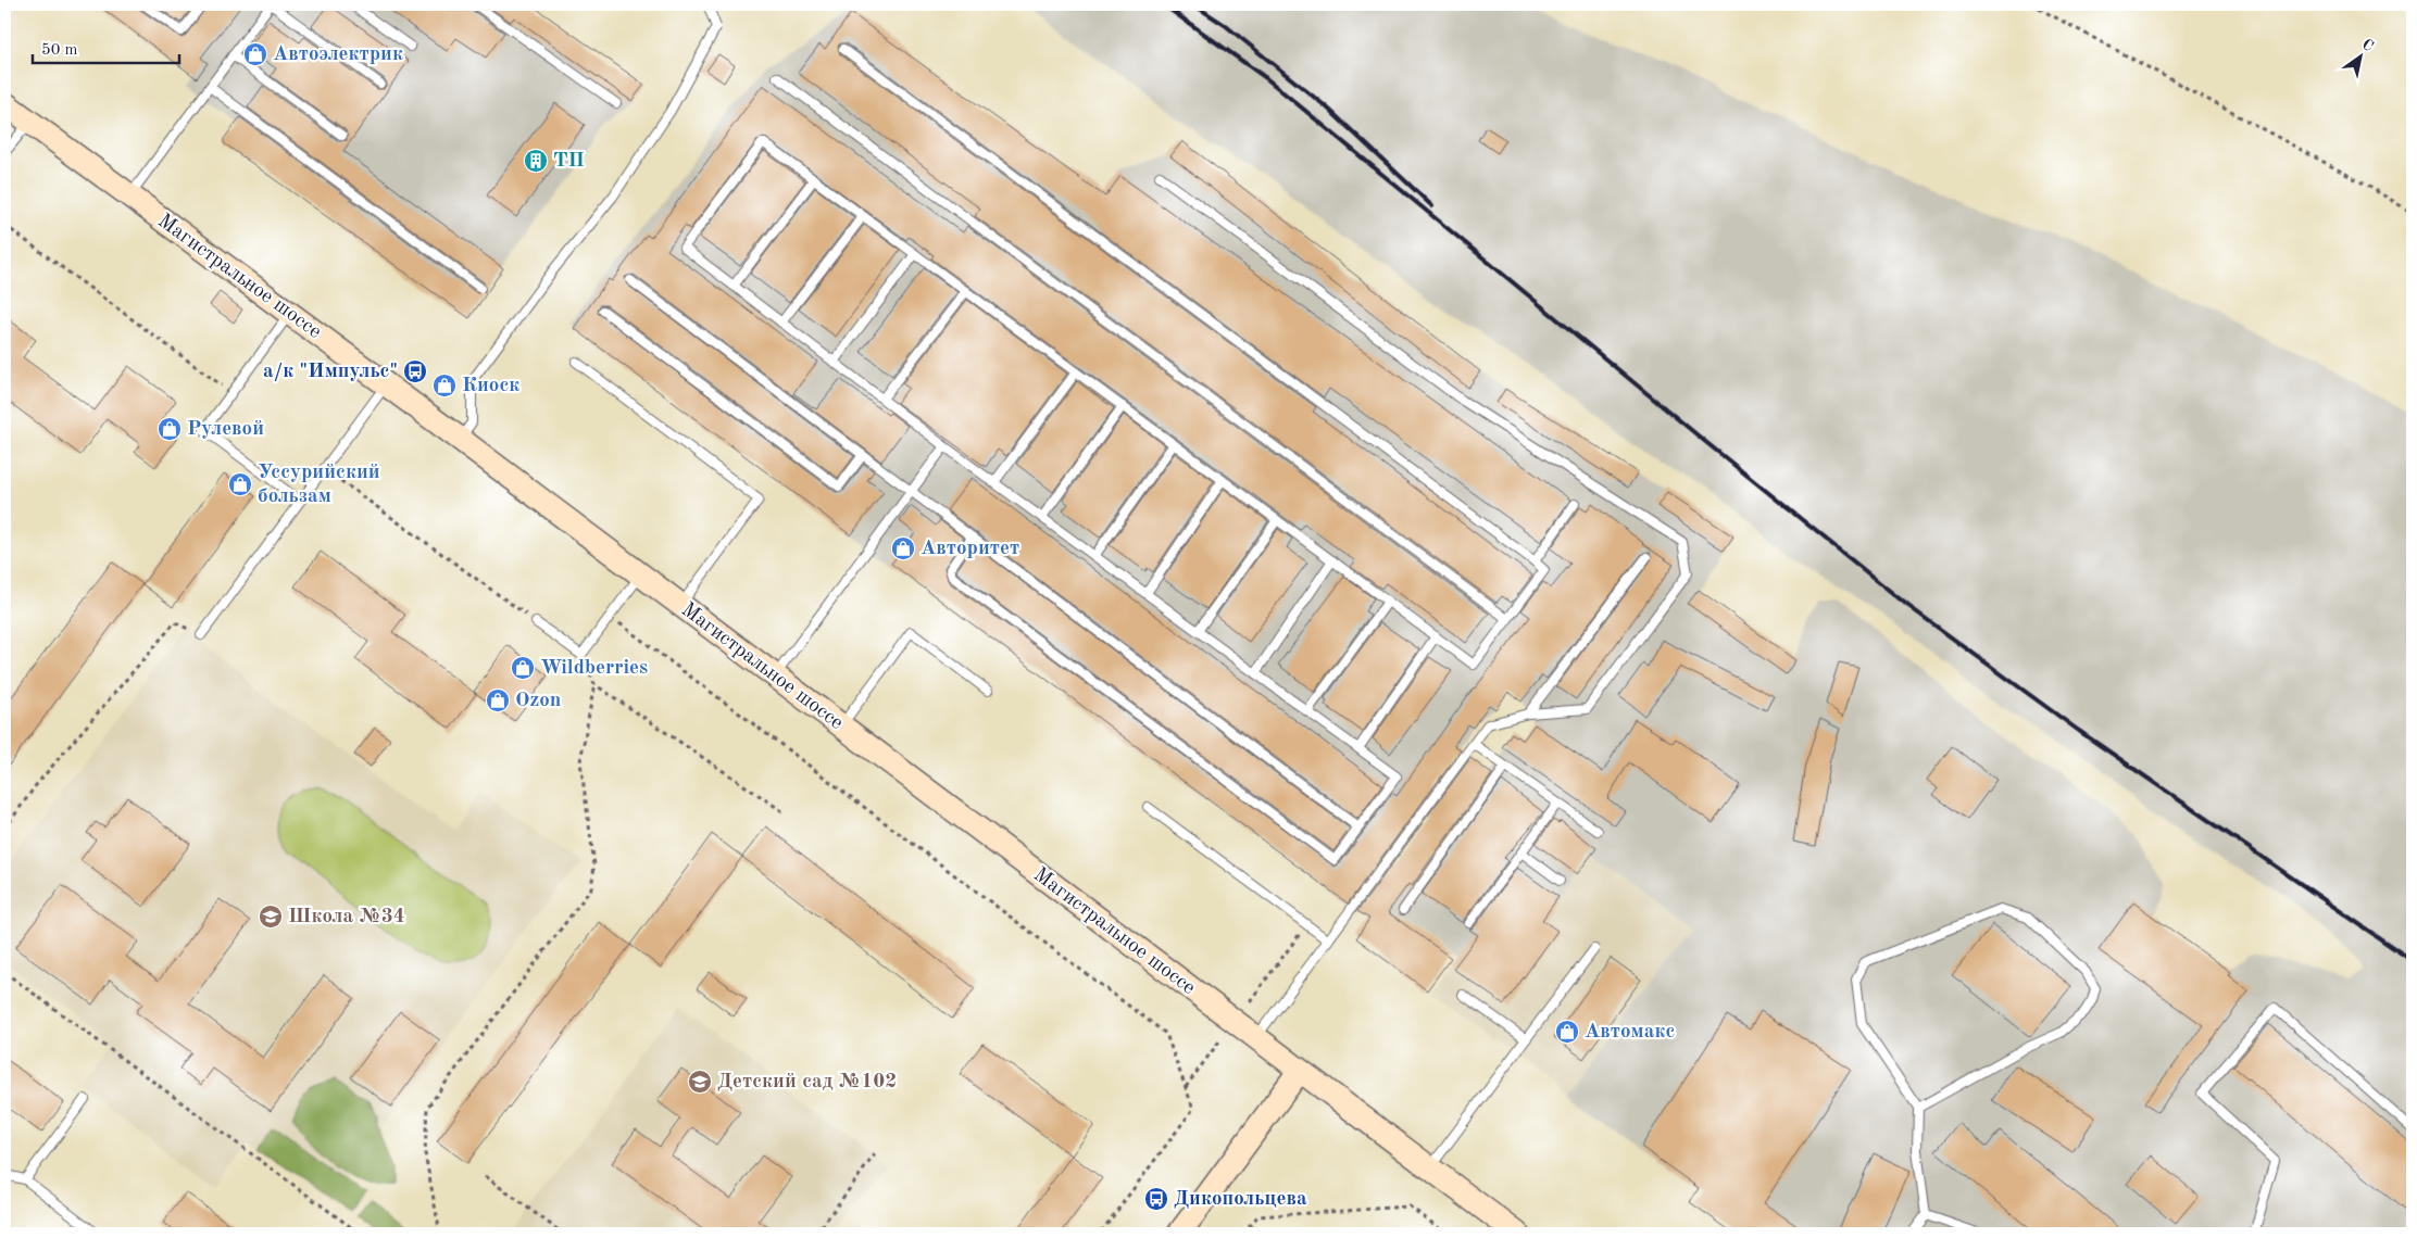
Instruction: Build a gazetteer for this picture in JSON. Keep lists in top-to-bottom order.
{
  "streets": {
    "main road": ["Магистральное шоссе"]
  },
  "places": {
    "shop": [
      "Автоэлектрик",
      "Киоск",
      "Рулевой",
      "Уссурийский бользам",
      "Авторитет",
      "Wildberries",
      "Ozon",
      "Автомакс"
    ],
    "building": ["ТП"],
    "bus stop": ["а/к \"Импульс\"", "Дикопольцева"],
    "school or university": ["Школа №34", "Детский сад №102"]
  },
  "scale_bar": "50 m",
  "north": "top right"
}
